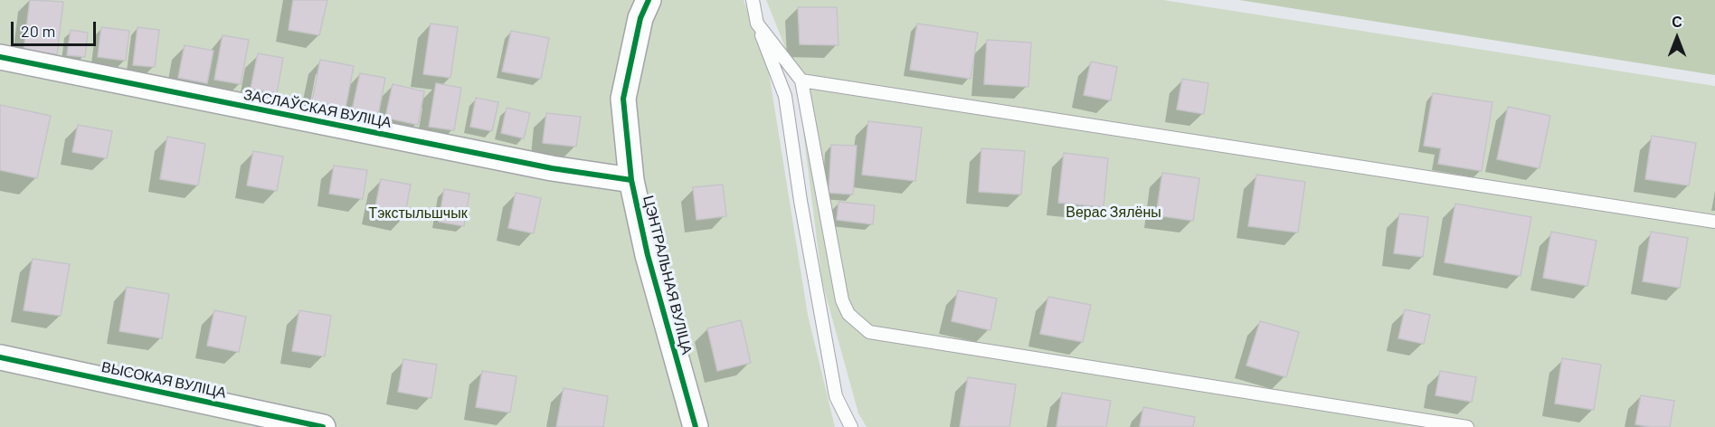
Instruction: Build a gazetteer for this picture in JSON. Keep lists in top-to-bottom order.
{
  "streets": {
    "street": ["ЗАСЛАЎСКАЯ ВУЛІЦА", "ЦЭНТРАЛЬНАЯ ВУЛІЦА", "ВЫСОКАЯ ВУЛІЦА"]
  },
  "crossings": [
    ["ЗАСЛАЎСКАЯ ВУЛІЦА", "ЦЭНТРАЛЬНАЯ ВУЛІЦА"]
  ],
  "parks": ["Верас Зялёны", "Тэкстыльшчык"],
  "scale_bar": "20 m",
  "north": "top"
}
